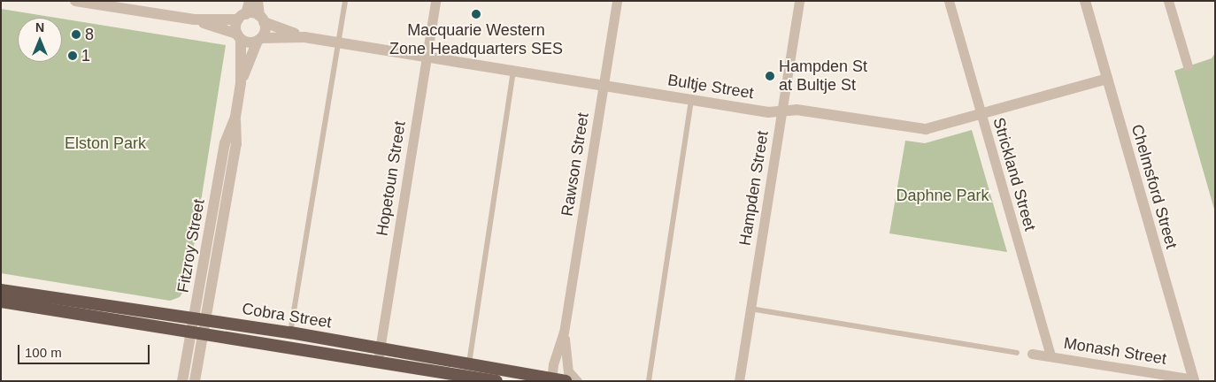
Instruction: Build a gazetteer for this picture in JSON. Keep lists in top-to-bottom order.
{
  "streets": {
    "highway": ["Cobra Street"],
    "street": [
      "Bultje Street",
      "Rawson Street",
      "Strickland Street",
      "Hopetoun Street",
      "Chelmsford Street",
      "Hampden Street",
      "Fitzroy Street",
      "Monash Street"
    ]
  },
  "crossings": [
    ["Bultje Street", "Rawson Street"],
    ["Bultje Street", "Strickland Street"],
    ["Bultje Street", "Hopetoun Street"],
    ["Bultje Street", "Chelmsford Street"],
    ["Bultje Street", "Hampden Street"],
    ["Bultje Street", "Fitzroy Street"],
    ["Rawson Street", "Cobra Street"],
    ["Strickland Street", "Monash Street"],
    ["Hopetoun Street", "Cobra Street"],
    ["Chelmsford Street", "Monash Street"],
    ["Fitzroy Street", "Cobra Street"]
  ],
  "parks": ["Elston Park", "Daphne Park"],
  "places": [
    "Macquarie Western Zone Headquarters SES",
    "8",
    "1",
    "Hampden St at Bultje St"
  ],
  "scale_bar": "100 m",
  "north": "top"
}
